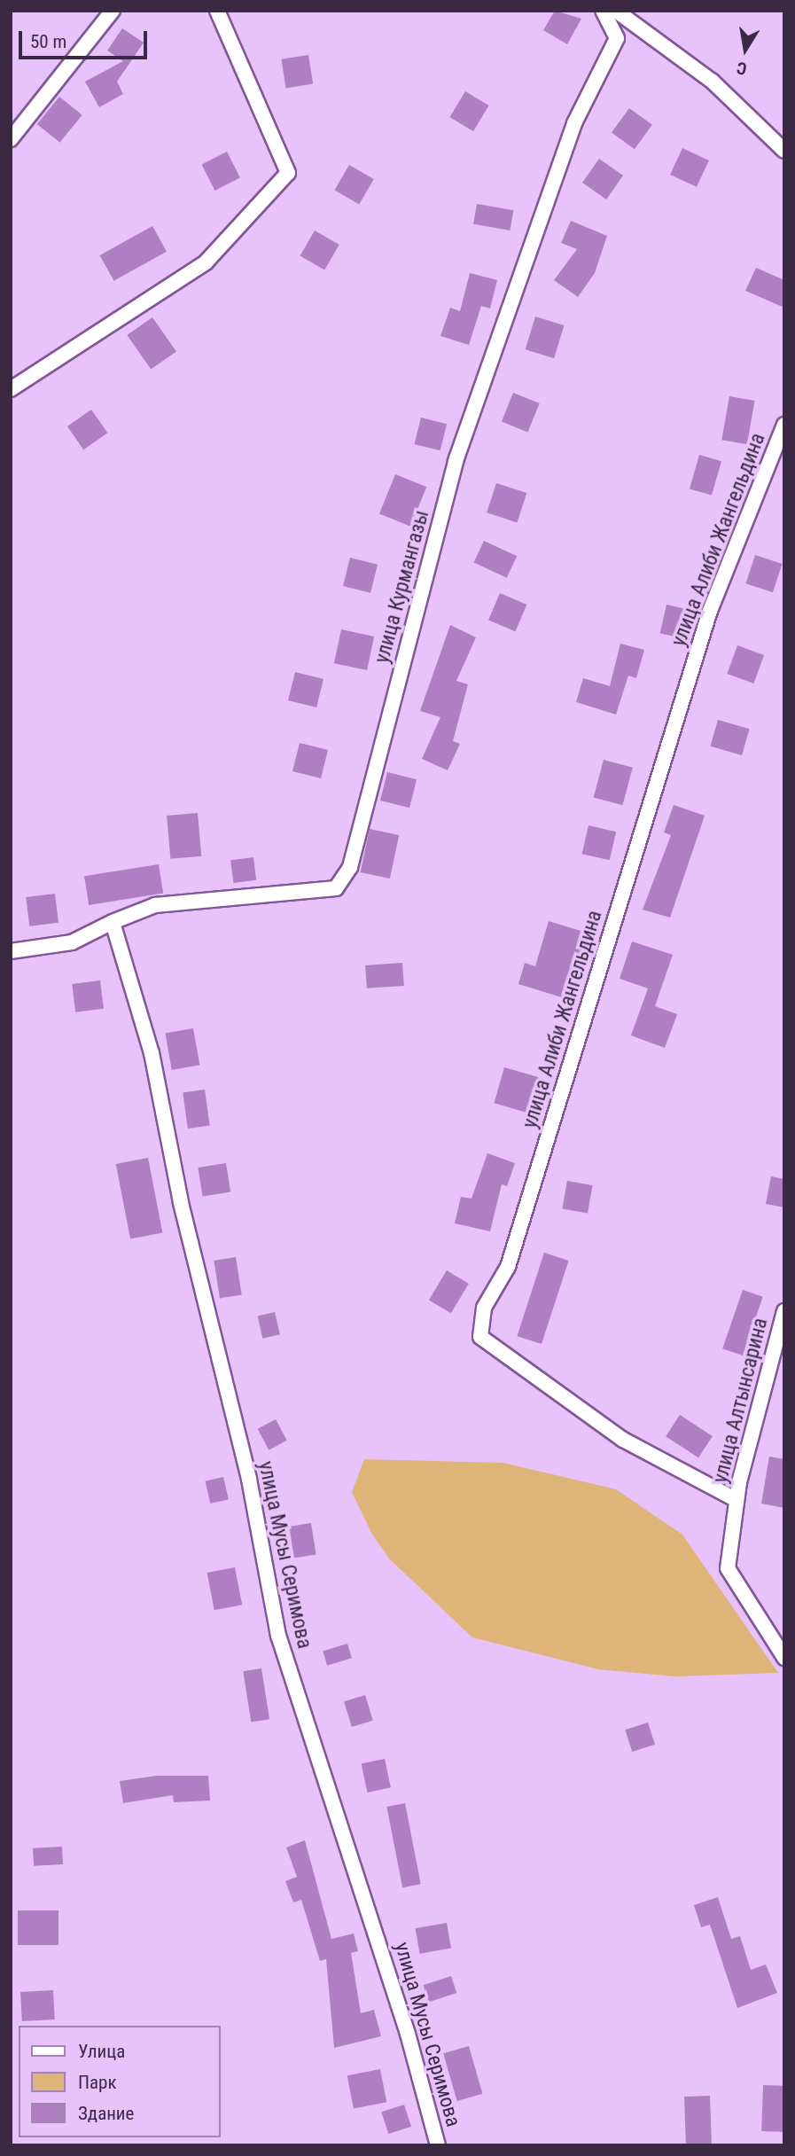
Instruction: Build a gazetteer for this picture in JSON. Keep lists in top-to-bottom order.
{
  "streets": {
    "street": [
      "улица Алиби Жангельдина",
      "улица Курмангазы",
      "улица Алтынсарина",
      "улица Мусы Серимова"
    ]
  },
  "crossings": [
    ["улица Алиби Жангельдина", "улица Алтынсарина"],
    ["улица Курмангазы", "улица Мусы Серимова"]
  ],
  "legend": ["Улица", "Парк", "Здание"],
  "scale_bar": "50 m",
  "north": "bottom"
}
